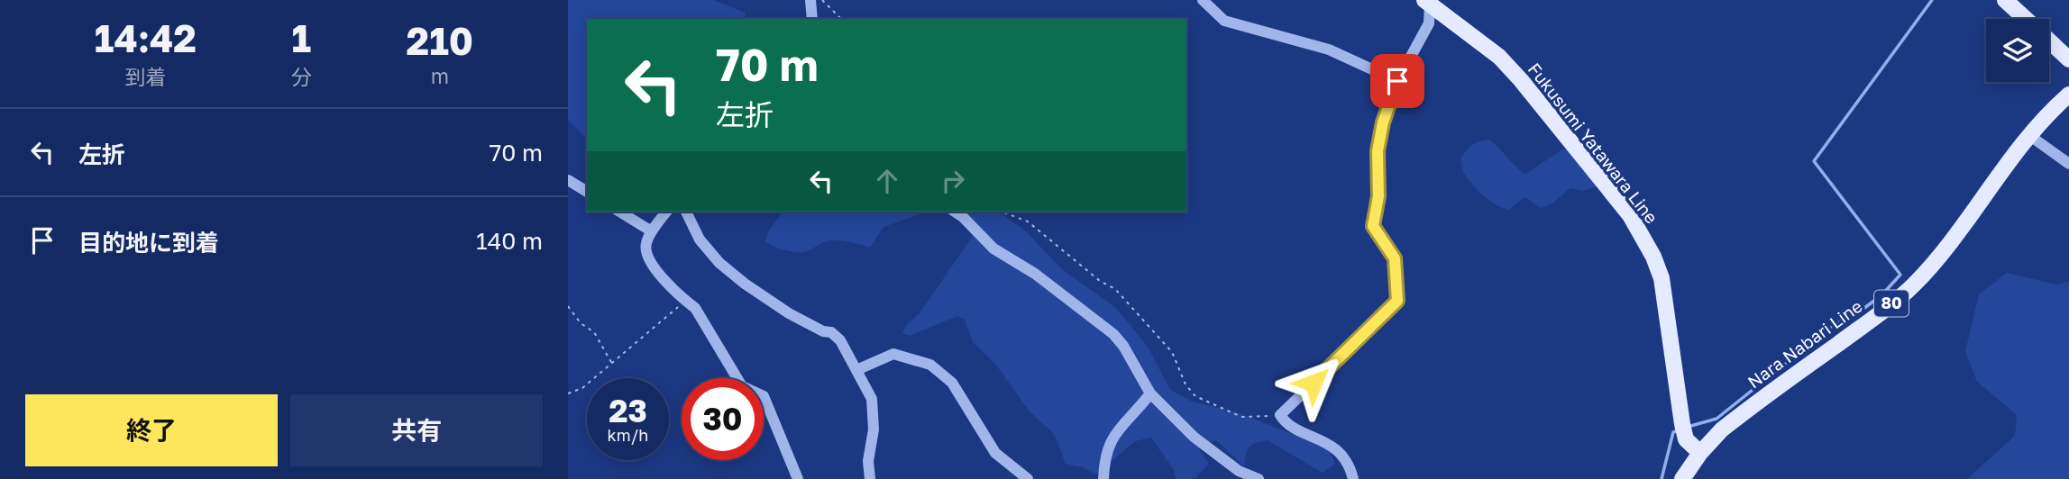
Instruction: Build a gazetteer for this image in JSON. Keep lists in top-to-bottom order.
{
  "streets": {
    "main road": ["Fukusumi Yatawara Line", "80", "Nara Nabari Line"]
  },
  "crossings": [
    ["Fukusumi Yatawara Line", "Nara Nabari Line"]
  ],
  "page": {
    "eta": [
      "14:42",
      "到着",
      "1",
      "分",
      "210",
      "m"
    ],
    "turn": ["70 m", "左折"],
    "list": [
      {
        "name": "左折",
        "value": "70 m"
      },
      {
        "name": "目的地に到着",
        "value": "140 m"
      }
    ],
    "speed": "23 km/h",
    "limit": "30",
    "buttons": ["終了", "共有"]
  }
}
